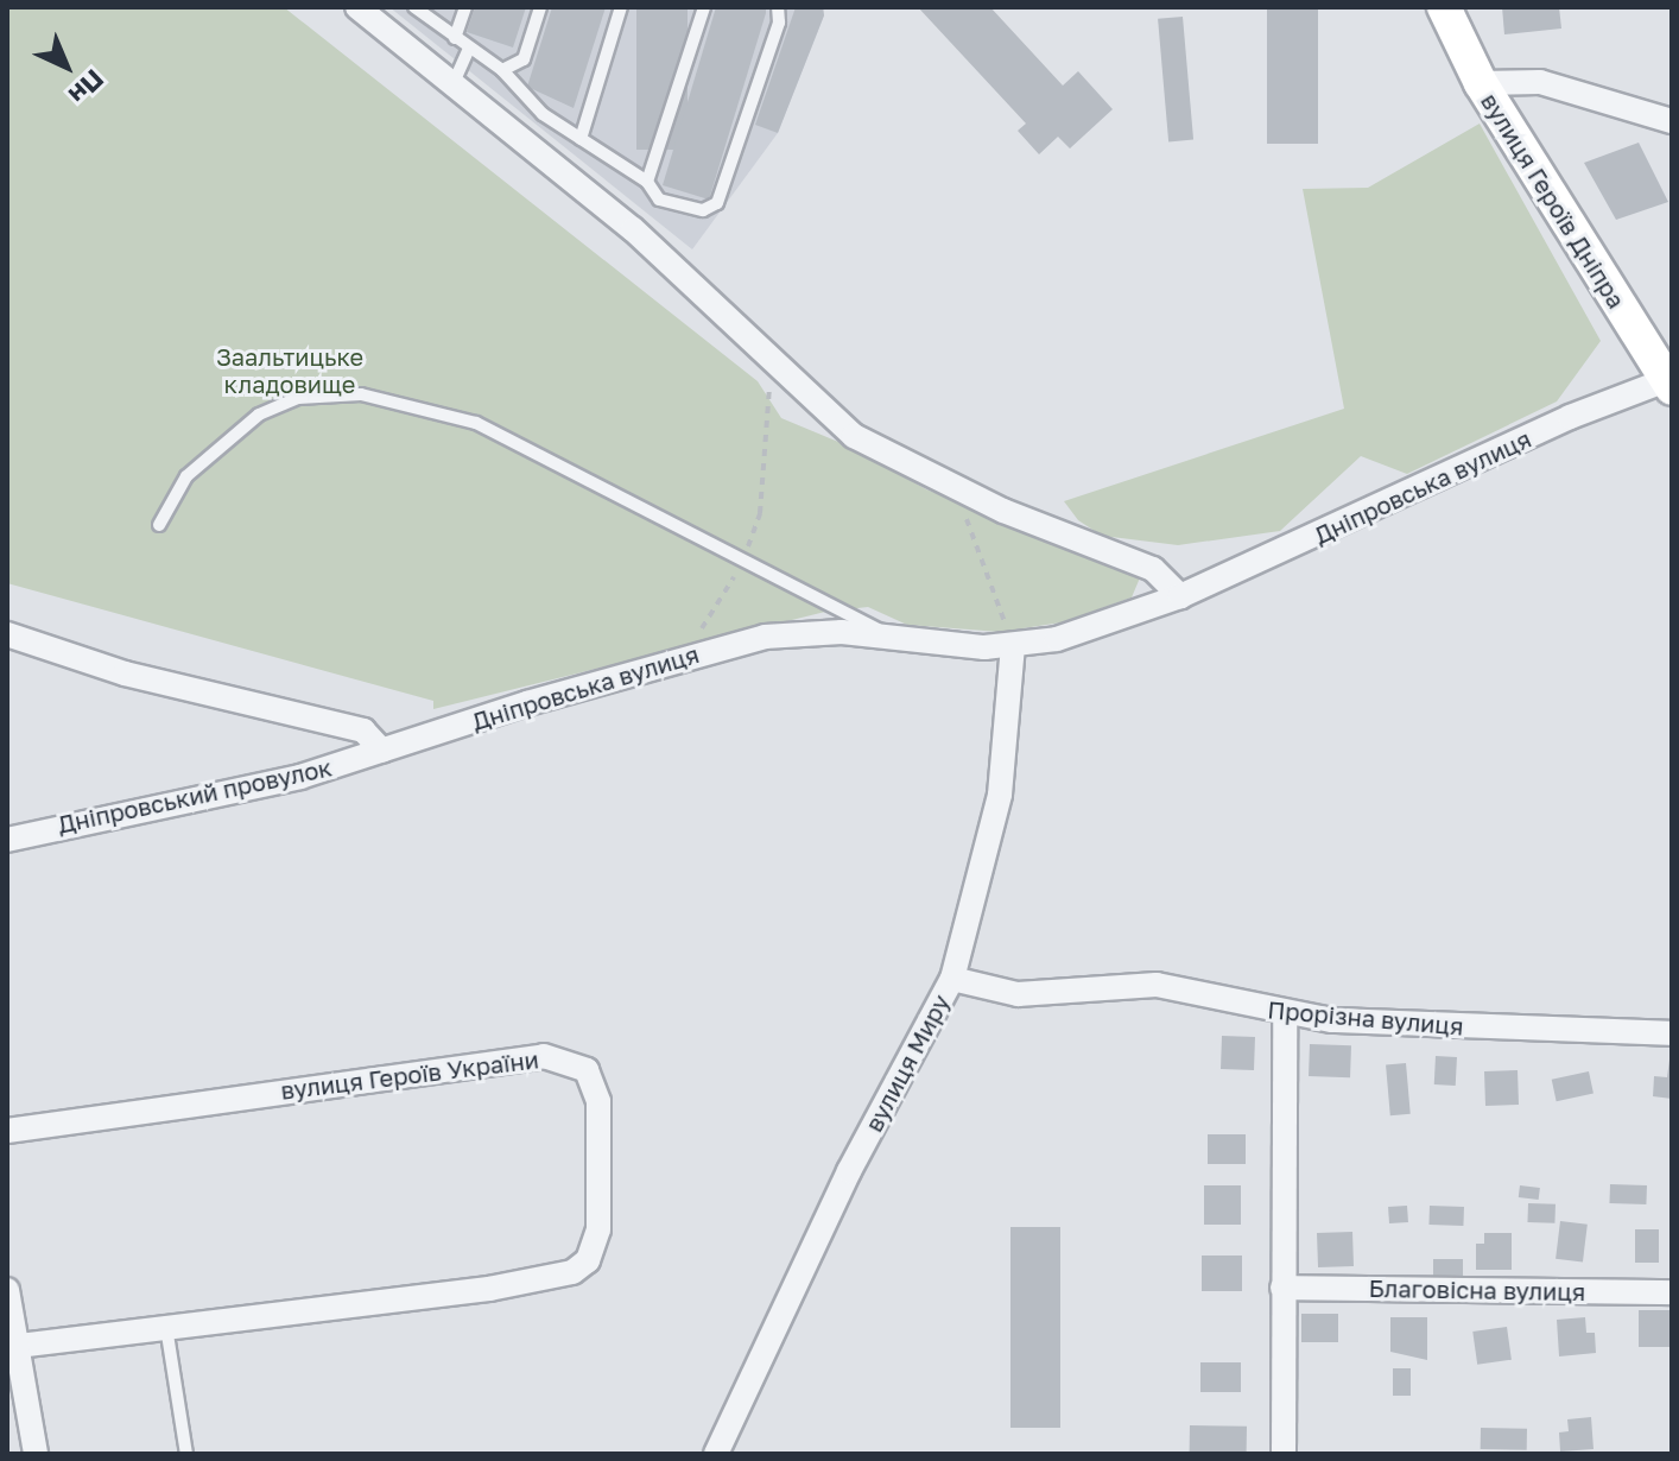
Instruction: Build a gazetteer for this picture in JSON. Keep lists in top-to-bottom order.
{
  "streets": {
    "main road": ["вулиця Героїв Дніпра"],
    "street": [
      "Дніпровська вулиця",
      "Дніпровський провулок",
      "Прорізна вулиця",
      "вулиця Миру",
      "вулиця Героїв України",
      "Благовісна вулиця"
    ]
  },
  "crossings": [
    ["вулиця Героїв Дніпра", "Дніпровська вулиця"],
    ["Дніпровська вулиця", "Дніпровський провулок"],
    ["Дніпровська вулиця", "вулиця Миру"],
    ["Прорізна вулиця", "вулиця Миру"]
  ],
  "parks": ["Заальтицьке кладовище"],
  "north": "bottom right"
}
